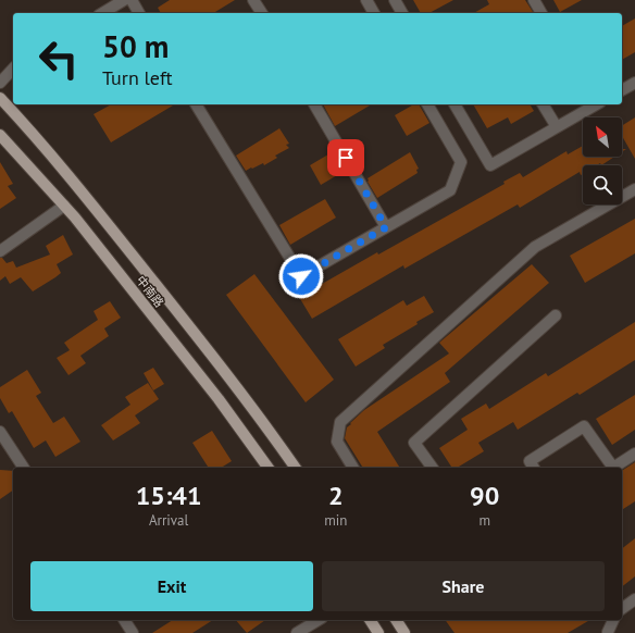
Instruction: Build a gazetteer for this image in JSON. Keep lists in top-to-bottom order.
{
  "streets": {
    "main road": ["中南路"]
  },
  "north": "top left",
  "page": {
    "turn": ["50 m", "Turn left"],
    "eta": [
      "15:41",
      "Arrival",
      "2",
      "min",
      "90",
      "m"
    ],
    "buttons": ["Exit", "Share"]
  }
}
